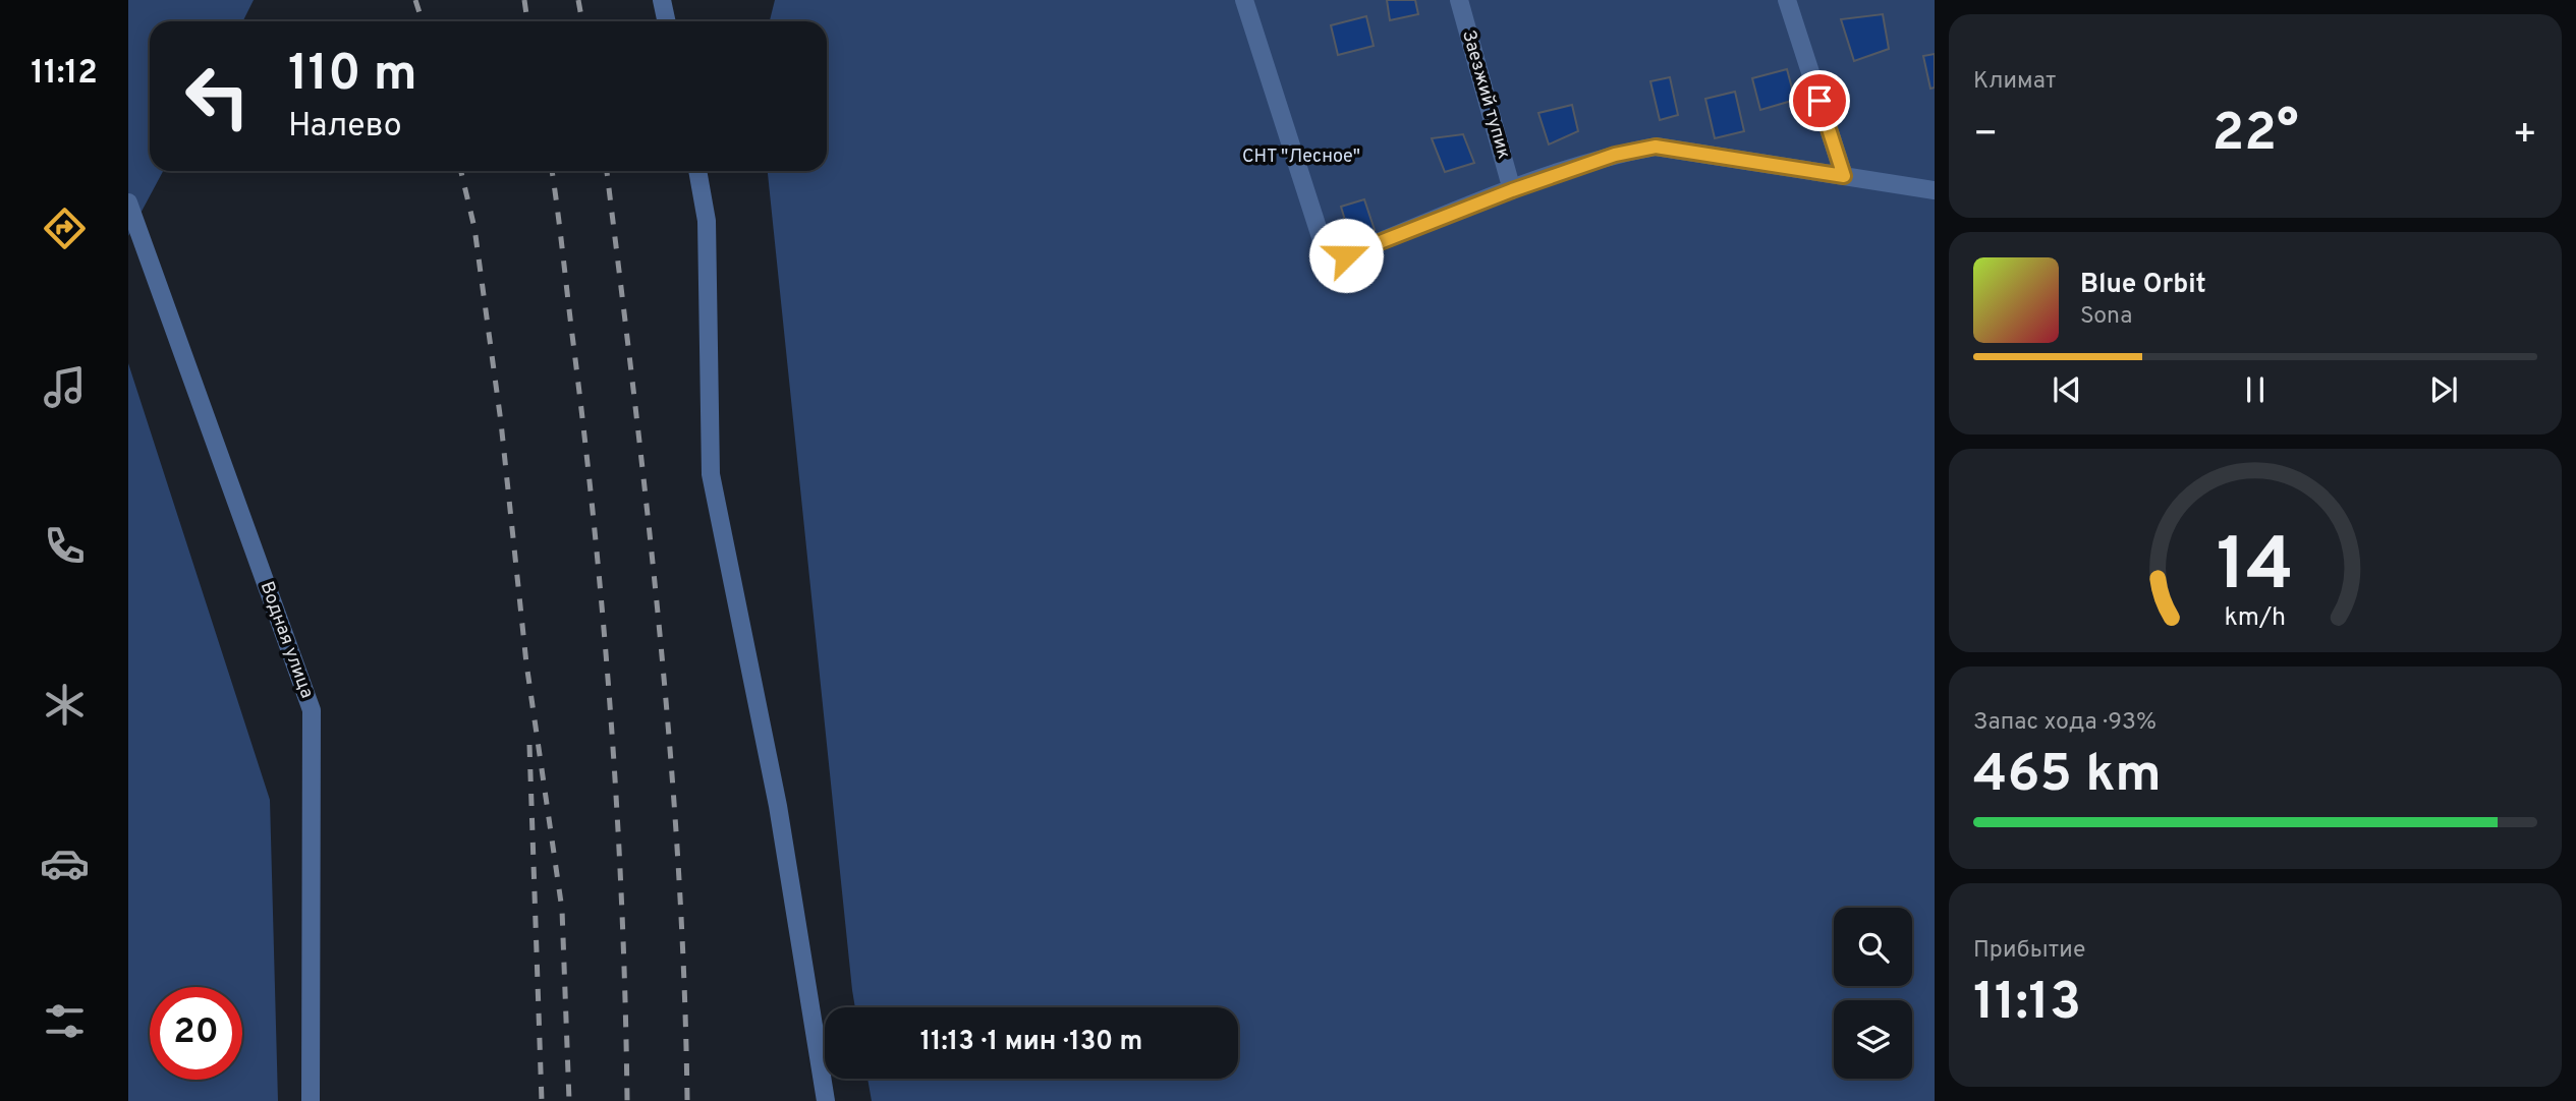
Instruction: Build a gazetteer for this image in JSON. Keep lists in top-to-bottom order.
{
  "streets": {
    "street": ["Заезжий тупик", "Водная улица"]
  },
  "parks": ["СНТ \"Лесное\""],
  "page": {
    "tabs": "11:12",
    "tile": [
      "Климат",
      ["Запас хода · 93%", "465 km"],
      ["Прибытие", "11:13"]
    ],
    "turn": ["110 m", "Налево"],
    "heat": ["−", "22°", "+"],
    "song": ["Blue Orbit", "Sona"],
    "limit": "20",
    "trip": "11:13 · 1 мин · 130 m",
    "gauge": ["14", "km/h"]
  }
}
